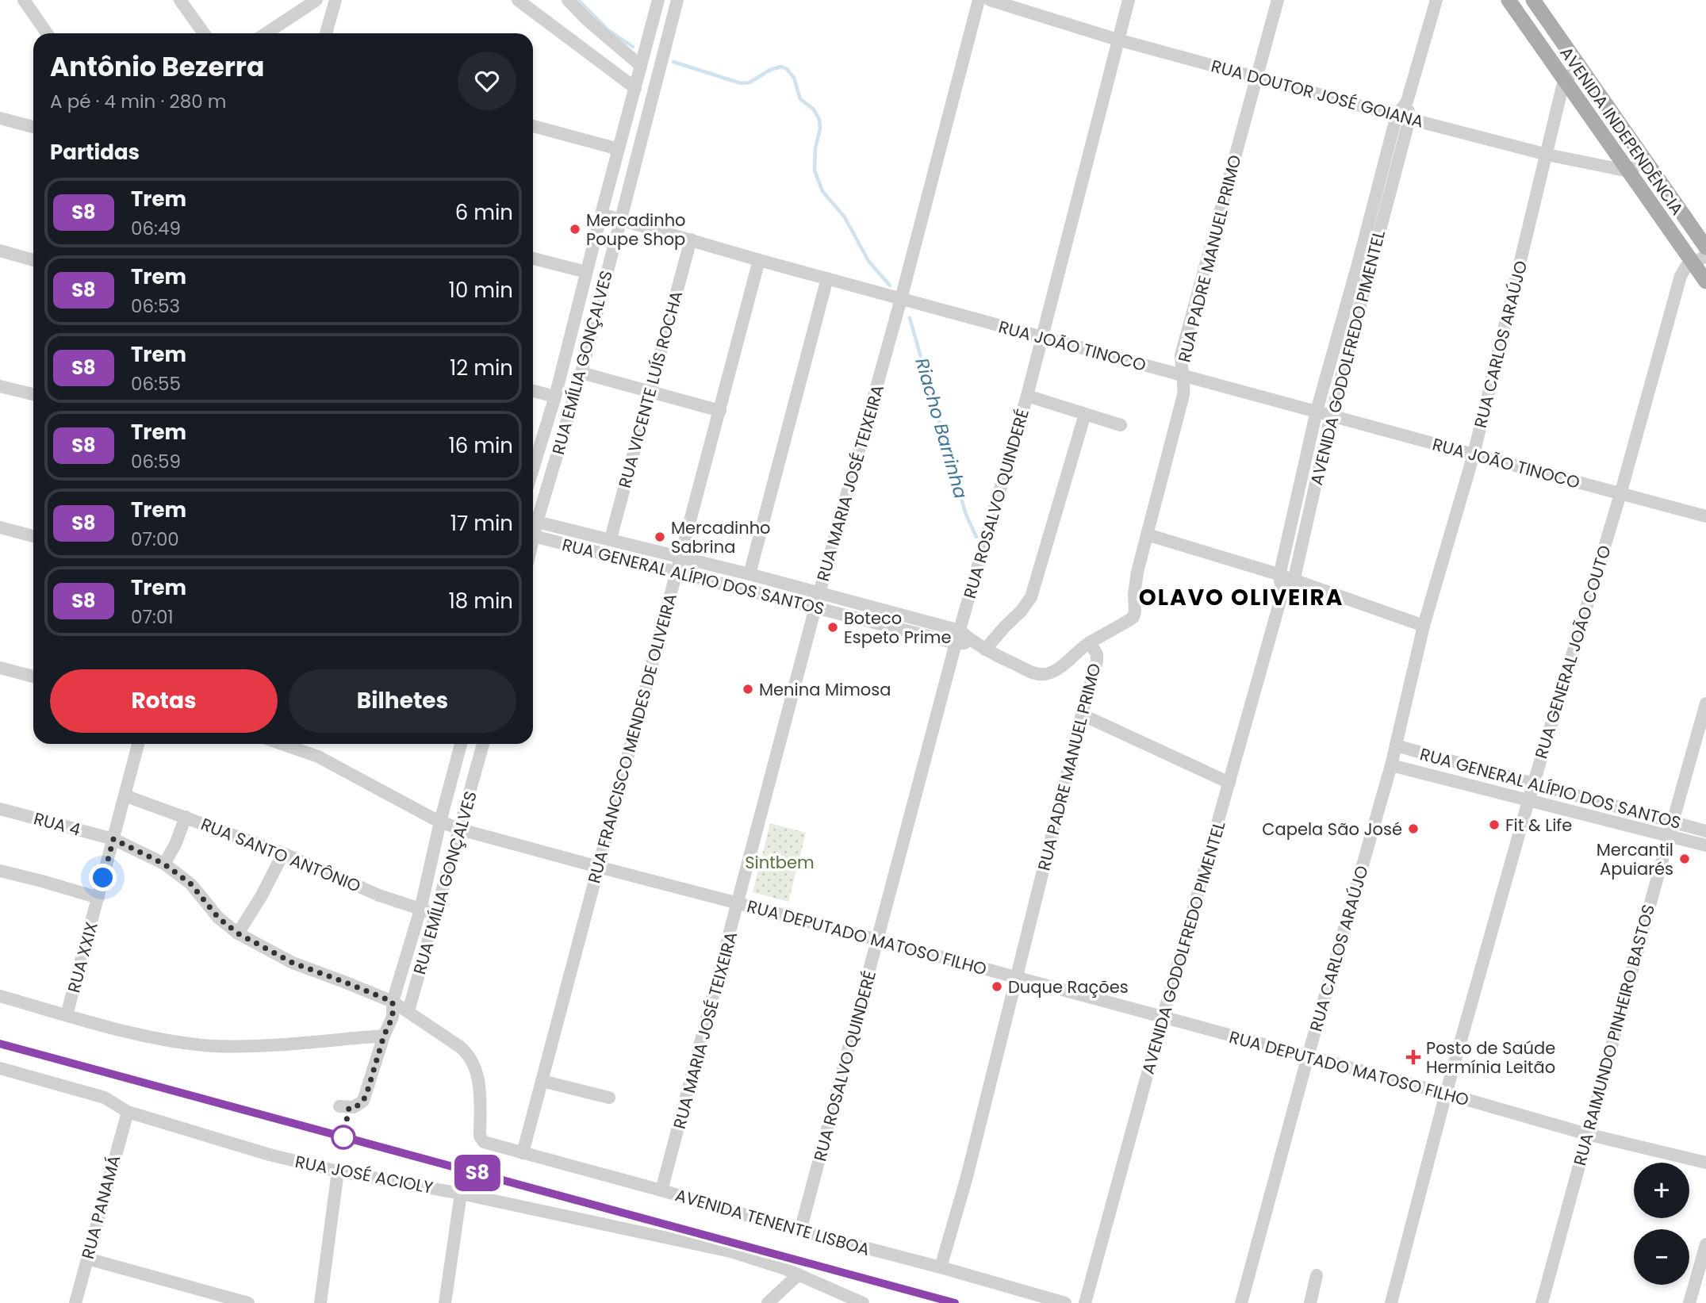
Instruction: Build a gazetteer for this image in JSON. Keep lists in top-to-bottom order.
{
  "streets": {
    "main road": ["AVENIDA INDEPENDÊNCIA"],
    "street": [
      "RUA DOUTOR JOSÉ GOIANA",
      "RUA PADRE MANUEL PRIMO",
      "RUA CARLOS ARAÚJO",
      "RUA JOÃO TINOCO",
      "AVENIDA GODOLFREDO PIMENTEL",
      "RUA EMÍLIA GONÇALVES",
      "RUA VICENTE LUÍS ROCHA",
      "RUA MARIA JOSÉ TEIXEIRA",
      "RUA ROSALVO QUINDERÉ",
      "RUA GENERAL ALÍPIO DOS SANTOS",
      "RUA GENERAL JOÃO COUTO",
      "RUA FRANCISCO MENDES DE OLIVEIRA",
      "RUA 4",
      "RUA SANTO ANTÔNIO",
      "RUA DEPUTADO MATOSO FILHO",
      "RUA XXIX",
      "RUA RAIMUNDO PINHEIRO BASTOS",
      "RUA JOSÉ ACIOLY",
      "RUA PANAMÁ",
      "AVENIDA TENENTE LISBOA"
    ]
  },
  "crossings": [
    ["RUA DOUTOR JOSÉ GOIANA", "AVENIDA INDEPENDÊNCIA"],
    ["RUA DOUTOR JOSÉ GOIANA", "RUA PADRE MANUEL PRIMO"],
    ["RUA DOUTOR JOSÉ GOIANA", "RUA CARLOS ARAÚJO"],
    ["RUA DOUTOR JOSÉ GOIANA", "AVENIDA GODOLFREDO PIMENTEL"],
    ["RUA DOUTOR JOSÉ GOIANA", "RUA ROSALVO QUINDERÉ"],
    ["AVENIDA INDEPENDÊNCIA", "RUA CARLOS ARAÚJO"],
    ["AVENIDA INDEPENDÊNCIA", "RUA GENERAL JOÃO COUTO"],
    ["RUA PADRE MANUEL PRIMO", "RUA JOÃO TINOCO"],
    ["RUA PADRE MANUEL PRIMO", "RUA DEPUTADO MATOSO FILHO"],
    ["RUA PADRE MANUEL PRIMO", "AVENIDA TENENTE LISBOA"],
    ["RUA CARLOS ARAÚJO", "RUA JOÃO TINOCO"],
    ["RUA CARLOS ARAÚJO", "RUA GENERAL ALÍPIO DOS SANTOS"],
    ["RUA CARLOS ARAÚJO", "RUA DEPUTADO MATOSO FILHO"],
    ["RUA JOÃO TINOCO", "AVENIDA GODOLFREDO PIMENTEL"],
    ["RUA JOÃO TINOCO", "RUA EMÍLIA GONÇALVES"],
    ["RUA JOÃO TINOCO", "RUA VICENTE LUÍS ROCHA"],
    ["RUA JOÃO TINOCO", "RUA MARIA JOSÉ TEIXEIRA"],
    ["RUA JOÃO TINOCO", "RUA ROSALVO QUINDERÉ"],
    ["RUA JOÃO TINOCO", "RUA GENERAL JOÃO COUTO"],
    ["RUA JOÃO TINOCO", "RUA FRANCISCO MENDES DE OLIVEIRA"],
    ["AVENIDA GODOLFREDO PIMENTEL", "RUA DEPUTADO MATOSO FILHO"],
    ["RUA EMÍLIA GONÇALVES", "RUA 4"],
    ["RUA EMÍLIA GONÇALVES", "RUA SANTO ANTÔNIO"],
    ["RUA EMÍLIA GONÇALVES", "RUA DEPUTADO MATOSO FILHO"],
    ["RUA VICENTE LUÍS ROCHA", "RUA GENERAL ALÍPIO DOS SANTOS"],
    ["RUA MARIA JOSÉ TEIXEIRA", "RUA GENERAL ALÍPIO DOS SANTOS"],
    ["RUA MARIA JOSÉ TEIXEIRA", "RUA DEPUTADO MATOSO FILHO"],
    ["RUA MARIA JOSÉ TEIXEIRA", "AVENIDA TENENTE LISBOA"],
    ["RUA ROSALVO QUINDERÉ", "RUA GENERAL ALÍPIO DOS SANTOS"],
    ["RUA ROSALVO QUINDERÉ", "RUA DEPUTADO MATOSO FILHO"],
    ["RUA ROSALVO QUINDERÉ", "AVENIDA TENENTE LISBOA"],
    ["RUA GENERAL ALÍPIO DOS SANTOS", "RUA GENERAL JOÃO COUTO"],
    ["RUA GENERAL ALÍPIO DOS SANTOS", "RUA FRANCISCO MENDES DE OLIVEIRA"],
    ["RUA GENERAL ALÍPIO DOS SANTOS", "RUA RAIMUNDO PINHEIRO BASTOS"],
    ["RUA GENERAL JOÃO COUTO", "RUA DEPUTADO MATOSO FILHO"],
    ["RUA FRANCISCO MENDES DE OLIVEIRA", "RUA DEPUTADO MATOSO FILHO"],
    ["RUA FRANCISCO MENDES DE OLIVEIRA", "AVENIDA TENENTE LISBOA"],
    ["RUA 4", "RUA XXIX"],
    ["RUA 4", "AVENIDA TENENTE LISBOA"],
    ["RUA SANTO ANTÔNIO", "RUA XXIX"],
    ["RUA DEPUTADO MATOSO FILHO", "RUA RAIMUNDO PINHEIRO BASTOS"],
    ["RUA JOSÉ ACIOLY", "RUA PANAMÁ"]
  ],
  "districts": ["OLAVO OLIVEIRA"],
  "water": ["Riacho Barrinha"],
  "parks": ["Sintbem"],
  "places": {
    "other": [
      "Mercadinho Poupe Shop",
      "Mercadinho Sabrina",
      "Boteco Espeto Prime",
      "Menina Mimosa",
      "Fit & Life",
      "Capela São José",
      "Mercantil Apuiarés",
      "Duque Rações"
    ],
    "health": ["Posto de Saúde Hermínia Leitão"]
  },
  "page": {
    "on_map": "S8",
    "heading": [
      ["Antônio Bezerra", "A pé · 4 min · 280 m"],
      "Partidas"
    ],
    "list": [
      {
        "mark": "S8",
        "name": "Trem",
        "note": "06:49",
        "value": "6 min"
      },
      {
        "mark": "S8",
        "name": "Trem",
        "note": "06:53",
        "value": "10 min"
      },
      {
        "mark": "S8",
        "name": "Trem",
        "note": "06:55",
        "value": "12 min"
      },
      {
        "mark": "S8",
        "name": "Trem",
        "note": "06:59",
        "value": "16 min"
      },
      {
        "mark": "S8",
        "name": "Trem",
        "note": "07:00",
        "value": "17 min"
      },
      {
        "mark": "S8",
        "name": "Trem",
        "note": "07:01",
        "value": "18 min"
      }
    ],
    "buttons": ["Rotas", "Bilhetes"],
    "map_buttons": ["+", "−"]
  }
}
